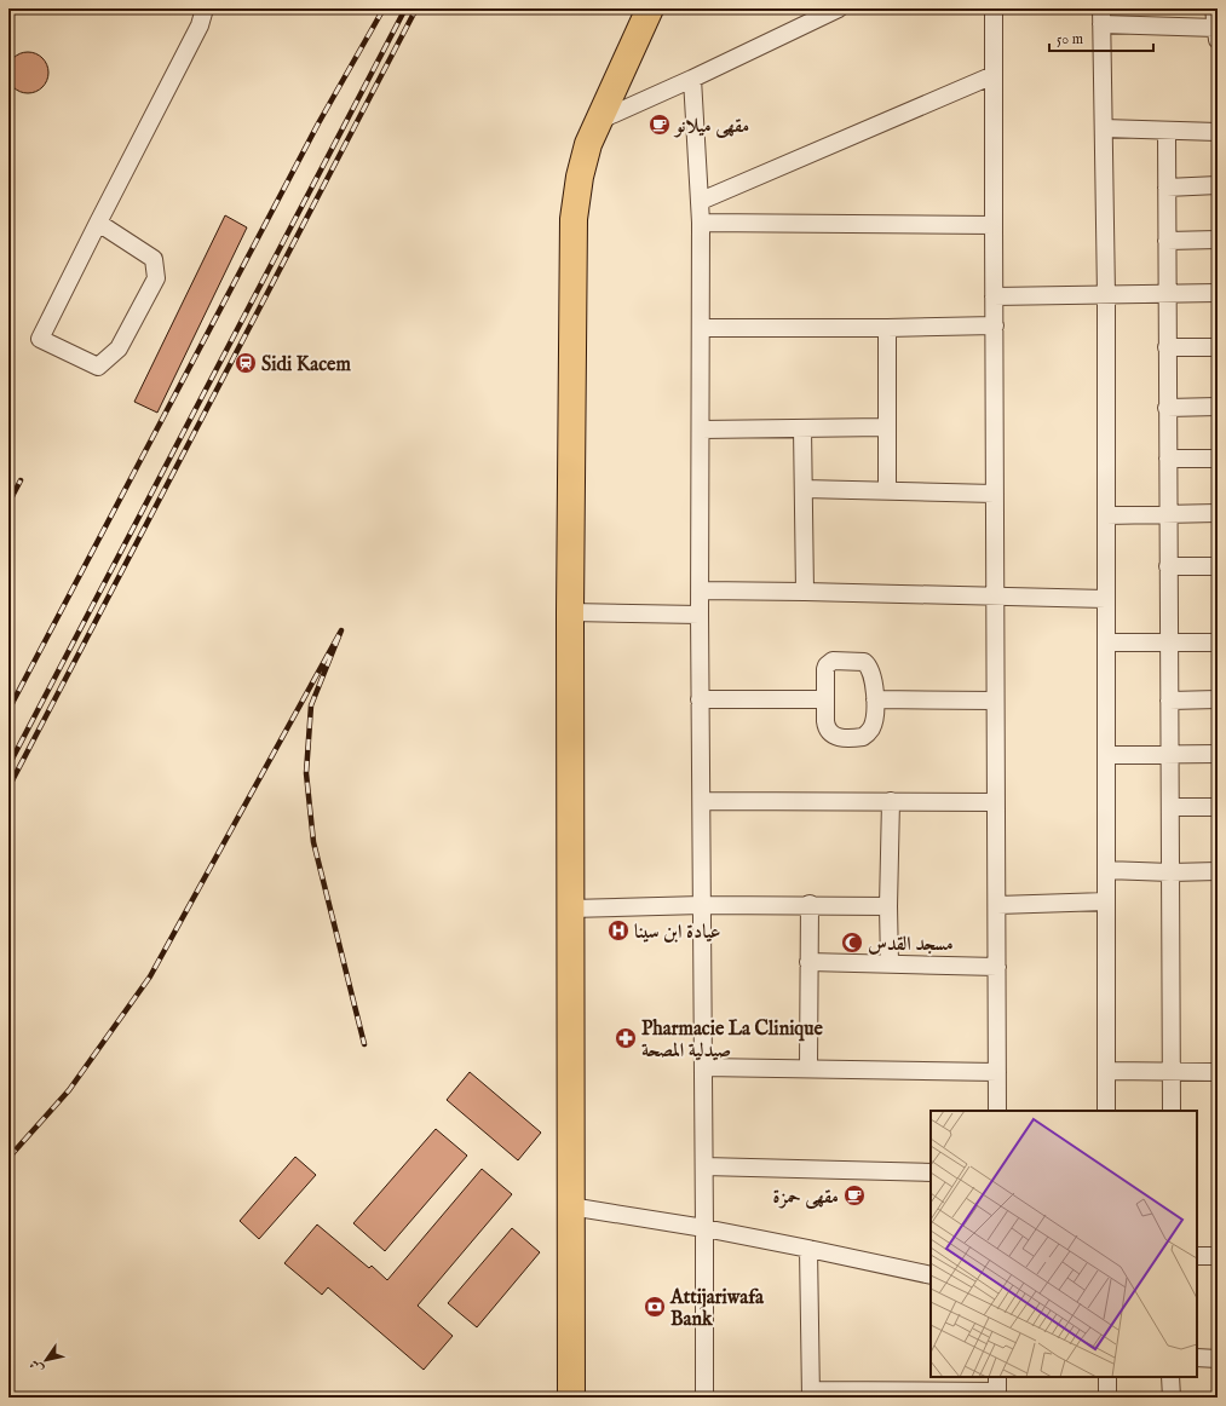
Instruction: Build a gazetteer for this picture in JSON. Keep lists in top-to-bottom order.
{
  "places": {
    "cafe": ["مقهى ميلانو", "مقهى حمزة"],
    "station": ["Sidi Kacem"],
    "hospital": ["عيادة ابن سينا"],
    "mosque": ["مسجد القدس"],
    "pharmacy": ["Pharmacie La Clinique صيدلية المصحة"],
    "bank": ["Attijariwafa Bank"]
  },
  "scale_bar": "50 m",
  "north": "bottom left"
}
